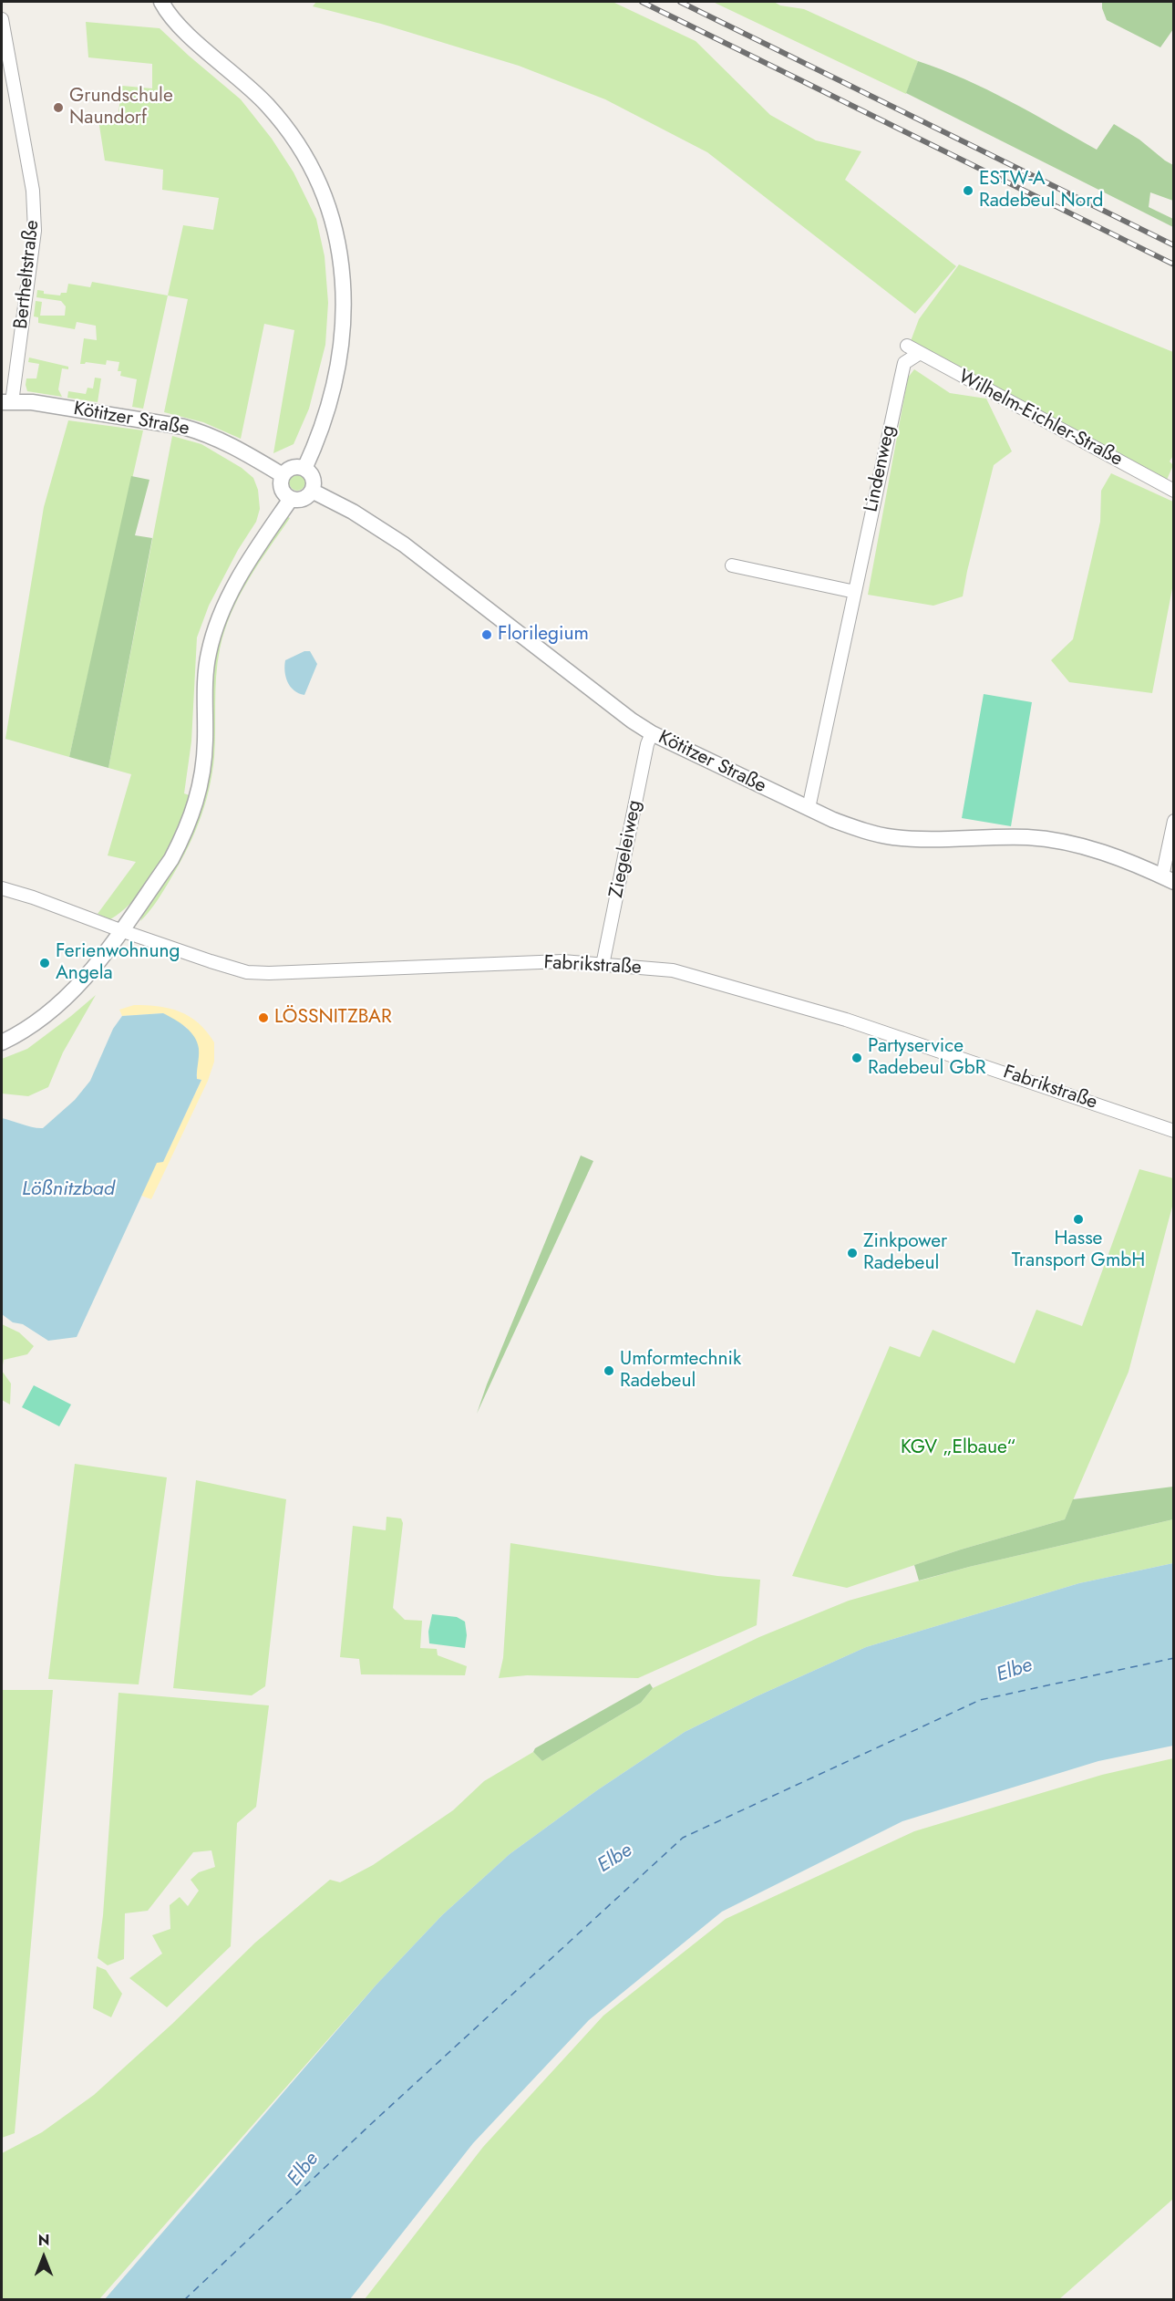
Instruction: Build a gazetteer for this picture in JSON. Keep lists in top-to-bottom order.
{
  "streets": {
    "street": [
      "Bertheltstraße",
      "Wilhelm-Eichler-Straße",
      "Kötitzer Straße",
      "Lindenweg",
      "Ziegeleiweg",
      "Fabrikstraße"
    ]
  },
  "crossings": [
    ["Bertheltstraße", "Kötitzer Straße"],
    ["Wilhelm-Eichler-Straße", "Lindenweg"],
    ["Kötitzer Straße", "Lindenweg"],
    ["Kötitzer Straße", "Ziegeleiweg"],
    ["Ziegeleiweg", "Fabrikstraße"]
  ],
  "water": ["Lößnitzbad", "Elbe"],
  "parks": ["KGV „Elbaue“"],
  "places": [
    "Grundschule Naundorf",
    "ESTW-A Radebeul Nord",
    "Florilegium",
    "Ferienwohnung Angela",
    "LÖSSNITZBAR",
    "Partyservice Radebeul GbR",
    "Hasse Transport GmbH",
    "Zinkpower Radebeul",
    "Umformtechnik Radebeul"
  ],
  "north": "top"
}
